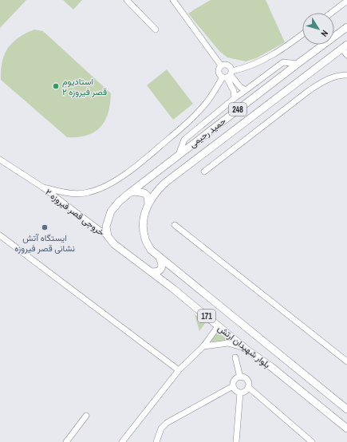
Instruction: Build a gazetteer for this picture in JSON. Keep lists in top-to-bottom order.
{
  "streets": {
    "main road": [
      "248",
      "حمید رحیمی",
      "171",
      "بلوار شهیدان ارتش"
    ],
    "street": ["خروجی قصر فیروزه ۲"]
  },
  "crossings": [
    ["حمید رحیمی", "بلوار شهیدان ارتش"],
    ["خروجی قصر فیروزه ۲", "بلوار شهیدان ارتش"]
  ],
  "places": ["استادیوم قصر فیروزه ۲", "ایستگاه آتش نشانی قصر فیروزه"],
  "north": "bottom right"
}
